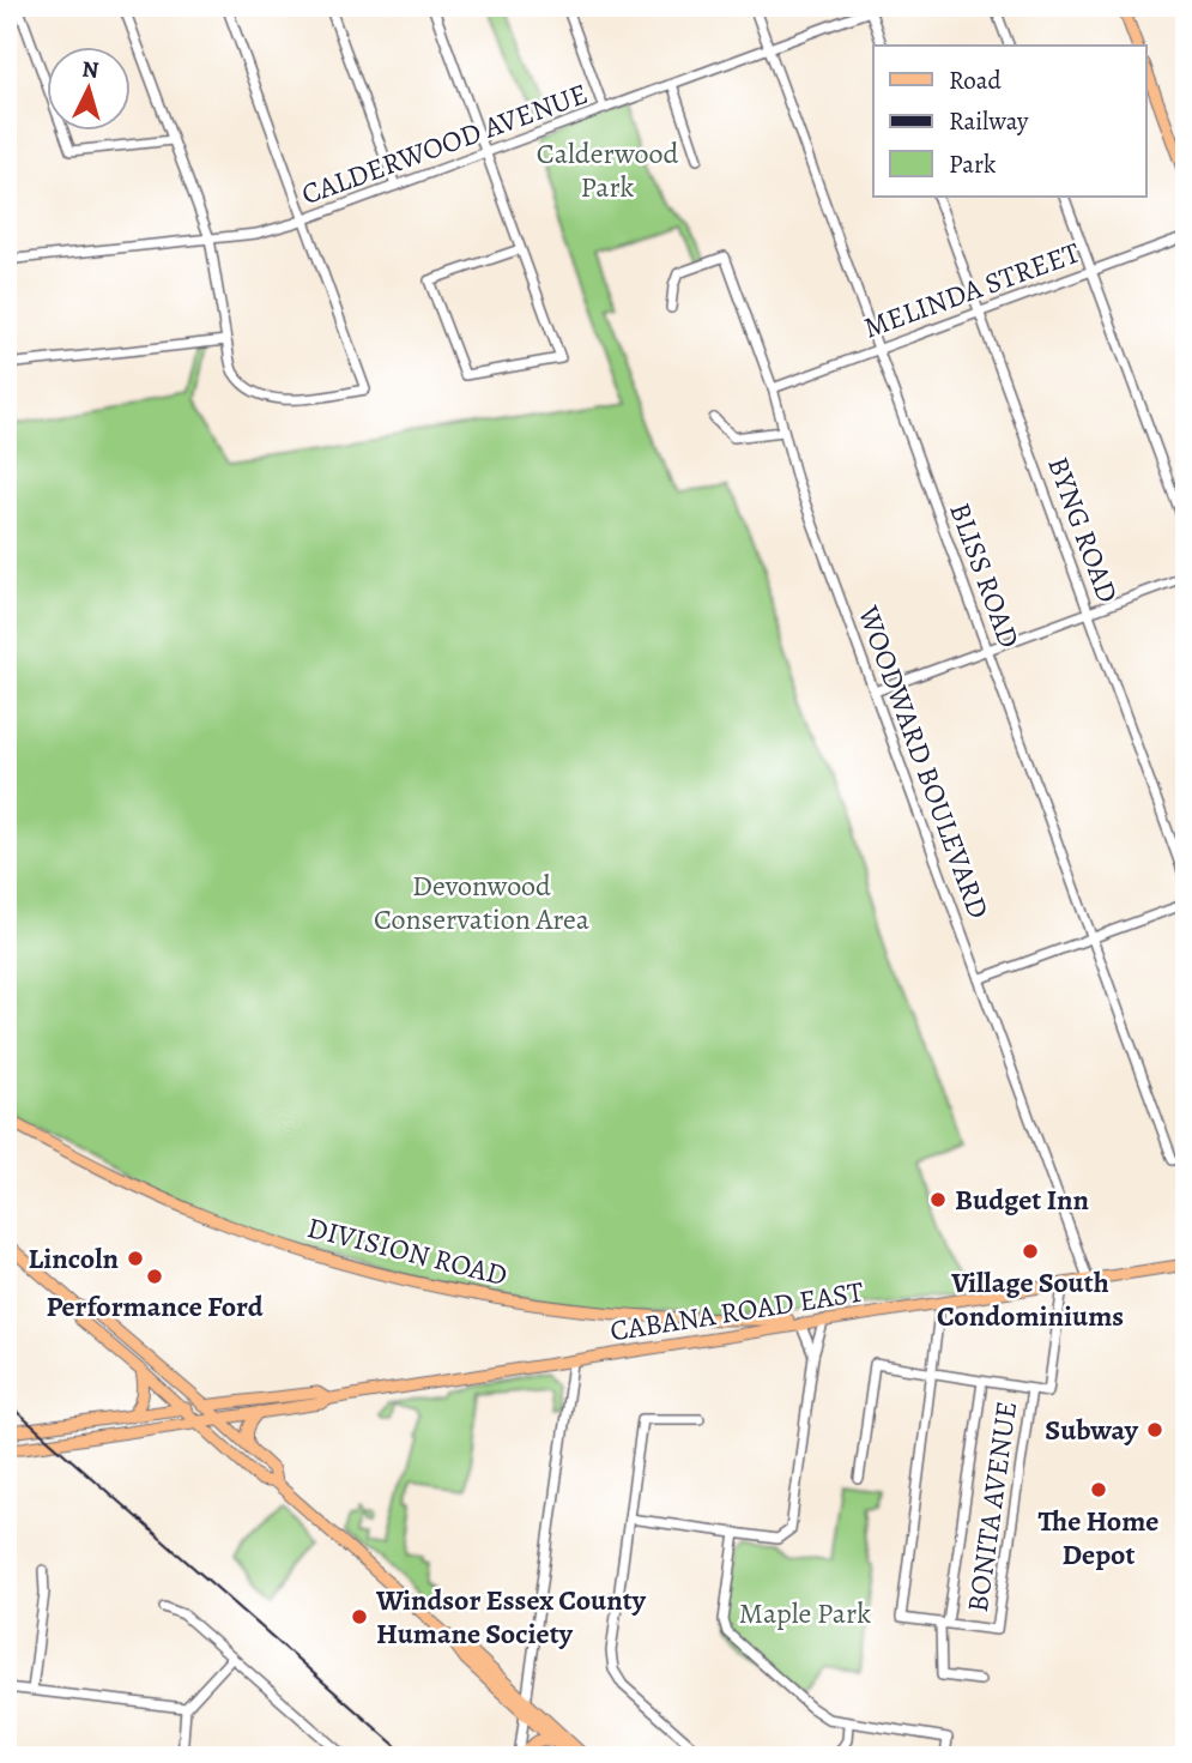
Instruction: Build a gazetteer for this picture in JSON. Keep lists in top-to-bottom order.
{
  "streets": {
    "main road": ["DIVISION ROAD", "CABANA ROAD EAST"],
    "street": [
      "CALDERWOOD AVENUE",
      "MELINDA STREET",
      "BYNG ROAD",
      "BLISS ROAD",
      "WOODWARD BOULEVARD",
      "BONITA AVENUE"
    ]
  },
  "crossings": [
    ["CALDERWOOD AVENUE", "BLISS ROAD"],
    ["MELINDA STREET", "BYNG ROAD"],
    ["MELINDA STREET", "BLISS ROAD"],
    ["MELINDA STREET", "WOODWARD BOULEVARD"],
    ["WOODWARD BOULEVARD", "CABANA ROAD EAST"],
    ["DIVISION ROAD", "CABANA ROAD EAST"]
  ],
  "parks": ["Calderwood Park", "Devonwood Conservation Area", "Maple Park"],
  "places": [
    "Budget Inn",
    "Village South Condominiums",
    "Lincoln",
    "Performance Ford",
    "Subway",
    "The Home Depot",
    "Windsor Essex County Humane Society"
  ],
  "legend": ["Road", "Railway", "Park"],
  "north": "top"
}
